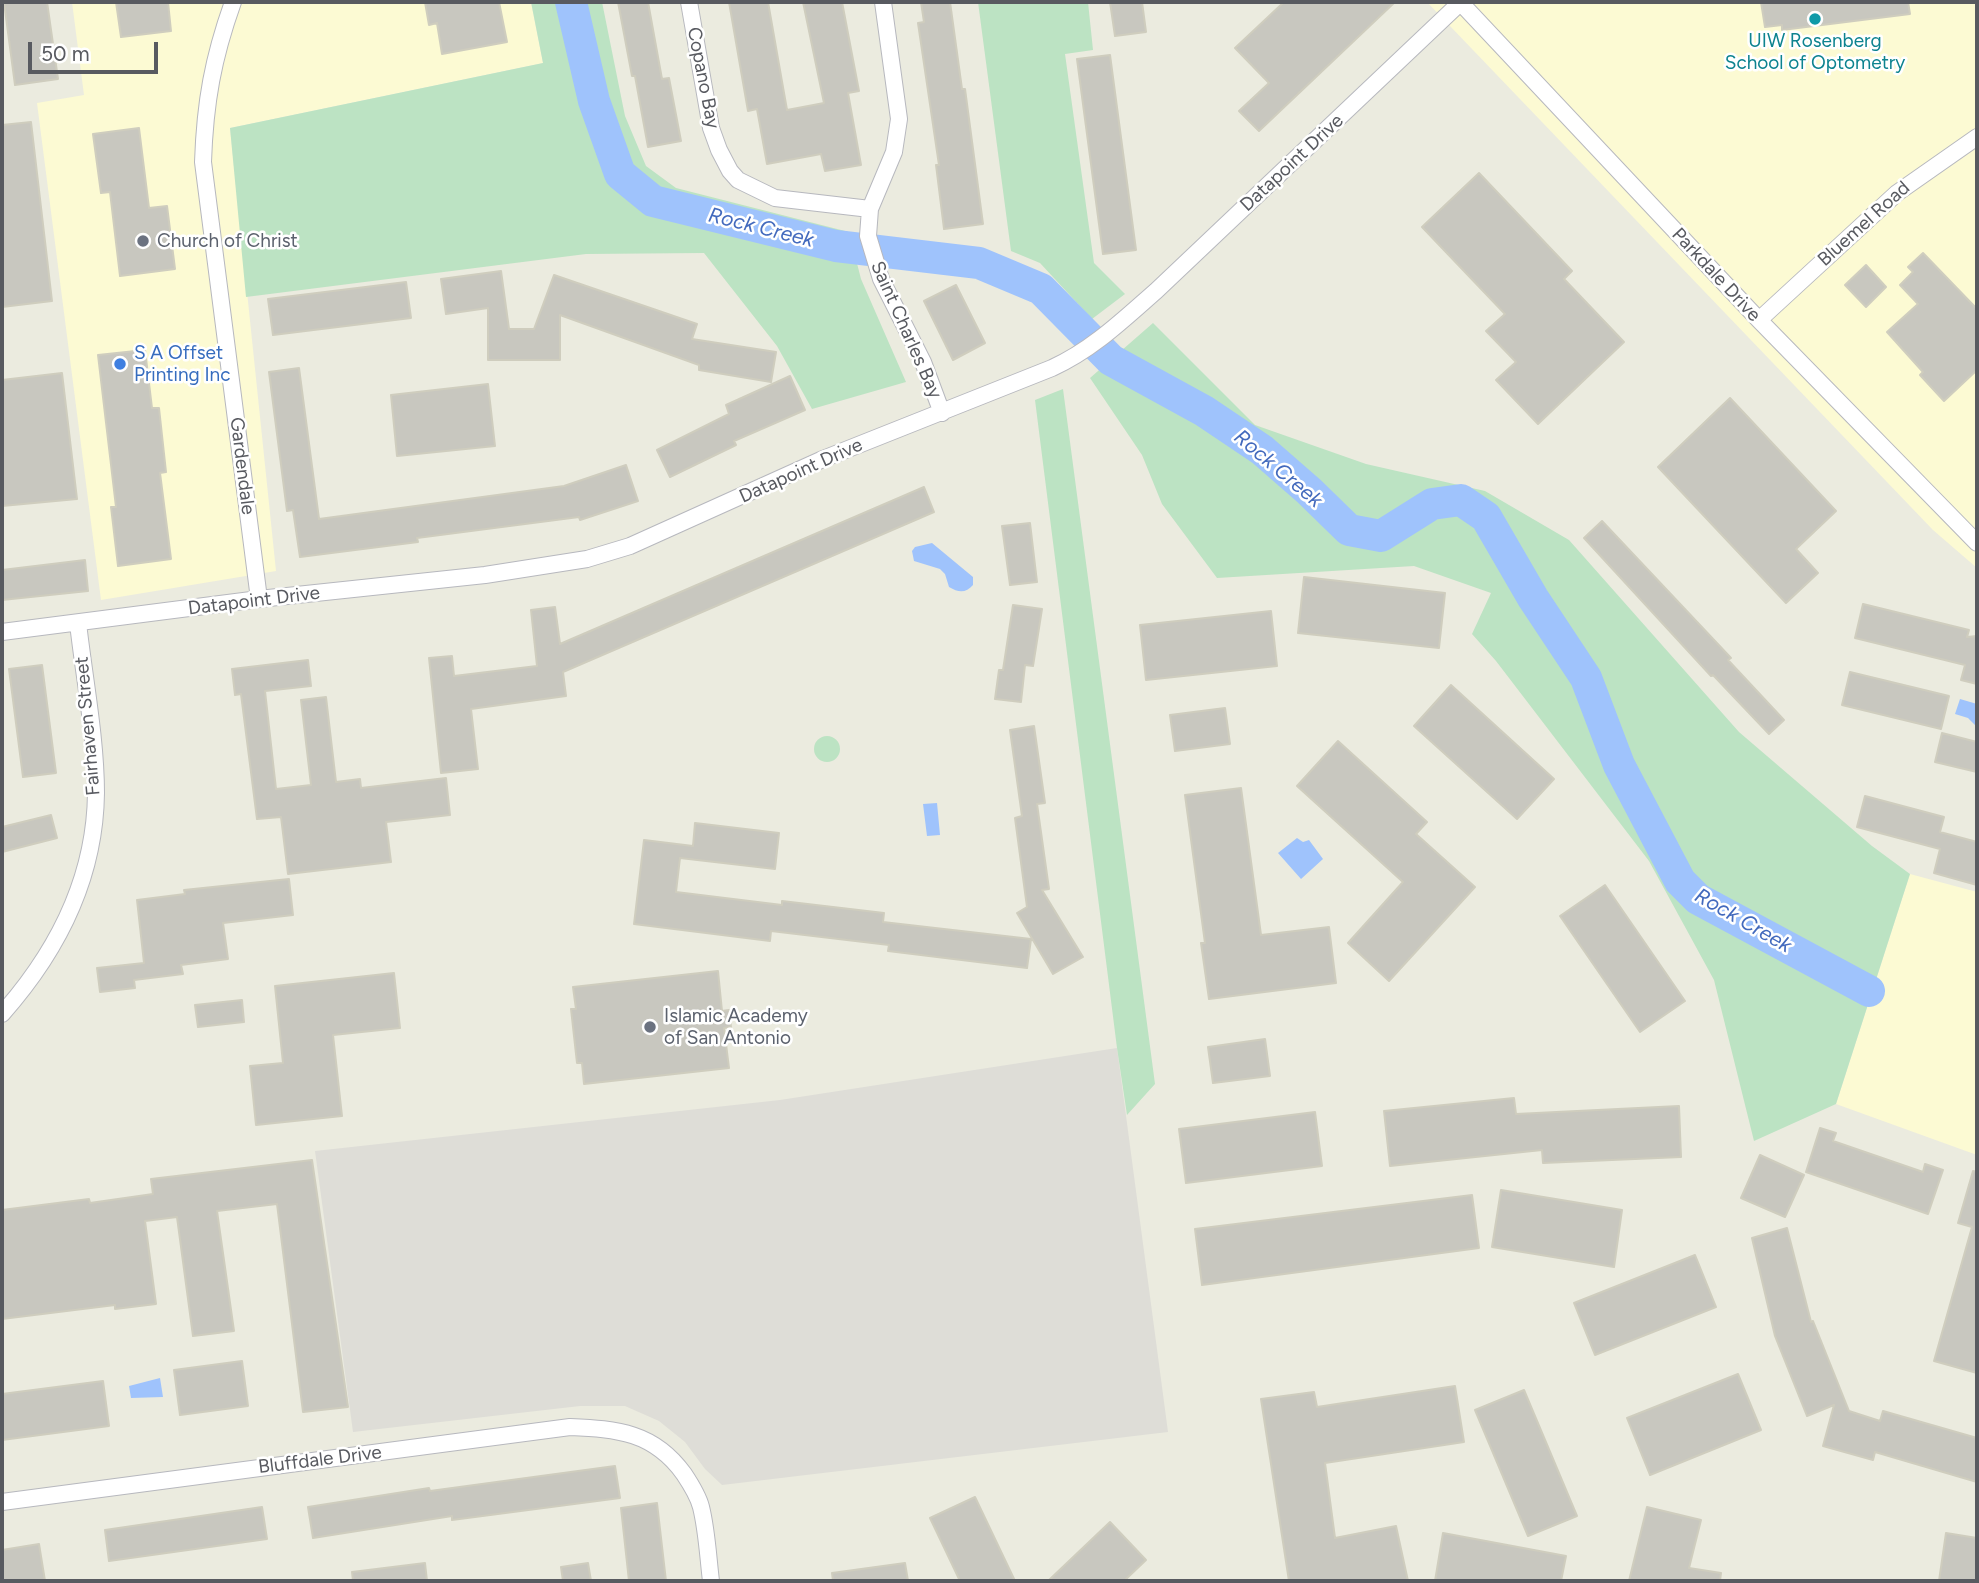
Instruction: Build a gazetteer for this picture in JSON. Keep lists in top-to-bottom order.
{
  "streets": {
    "street": [
      "Copano Bay",
      "Datapoint Drive",
      "Bluemel Road",
      "Parkdale Drive",
      "Saint Charles Bay",
      "Gardendale",
      "Fairhaven Street",
      "Bluffdale Drive"
    ]
  },
  "crossings": [
    ["Copano Bay", "Saint Charles Bay"],
    ["Datapoint Drive", "Parkdale Drive"],
    ["Datapoint Drive", "Saint Charles Bay"],
    ["Datapoint Drive", "Gardendale"],
    ["Datapoint Drive", "Fairhaven Street"],
    ["Bluemel Road", "Parkdale Drive"]
  ],
  "water": ["Rock Creek"],
  "places": [
    "UIW Rosenberg School of Optometry",
    "Church of Christ",
    "S A Offset Printing Inc",
    "Islamic Academy of San Antonio"
  ],
  "scale_bar": "50 m"
}
